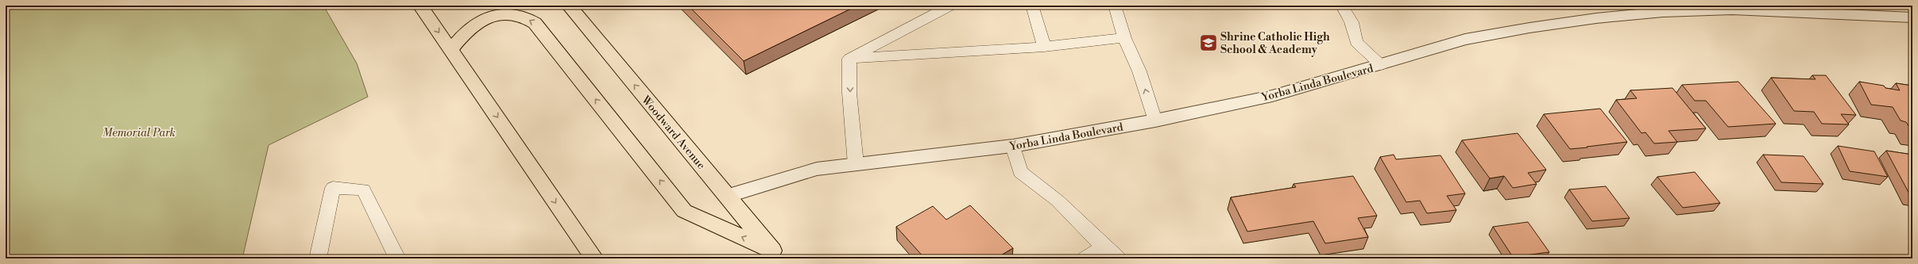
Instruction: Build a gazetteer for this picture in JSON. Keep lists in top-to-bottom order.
{
  "streets": {
    "main road": ["Woodward Avenue"],
    "street": ["Yorba Linda Boulevard"]
  },
  "crossings": [
    ["Yorba Linda Boulevard", "Woodward Avenue"]
  ],
  "parks": ["Memorial Park"],
  "places": {
    "school or university": ["Shrine Catholic High School & Academy"]
  }
}
